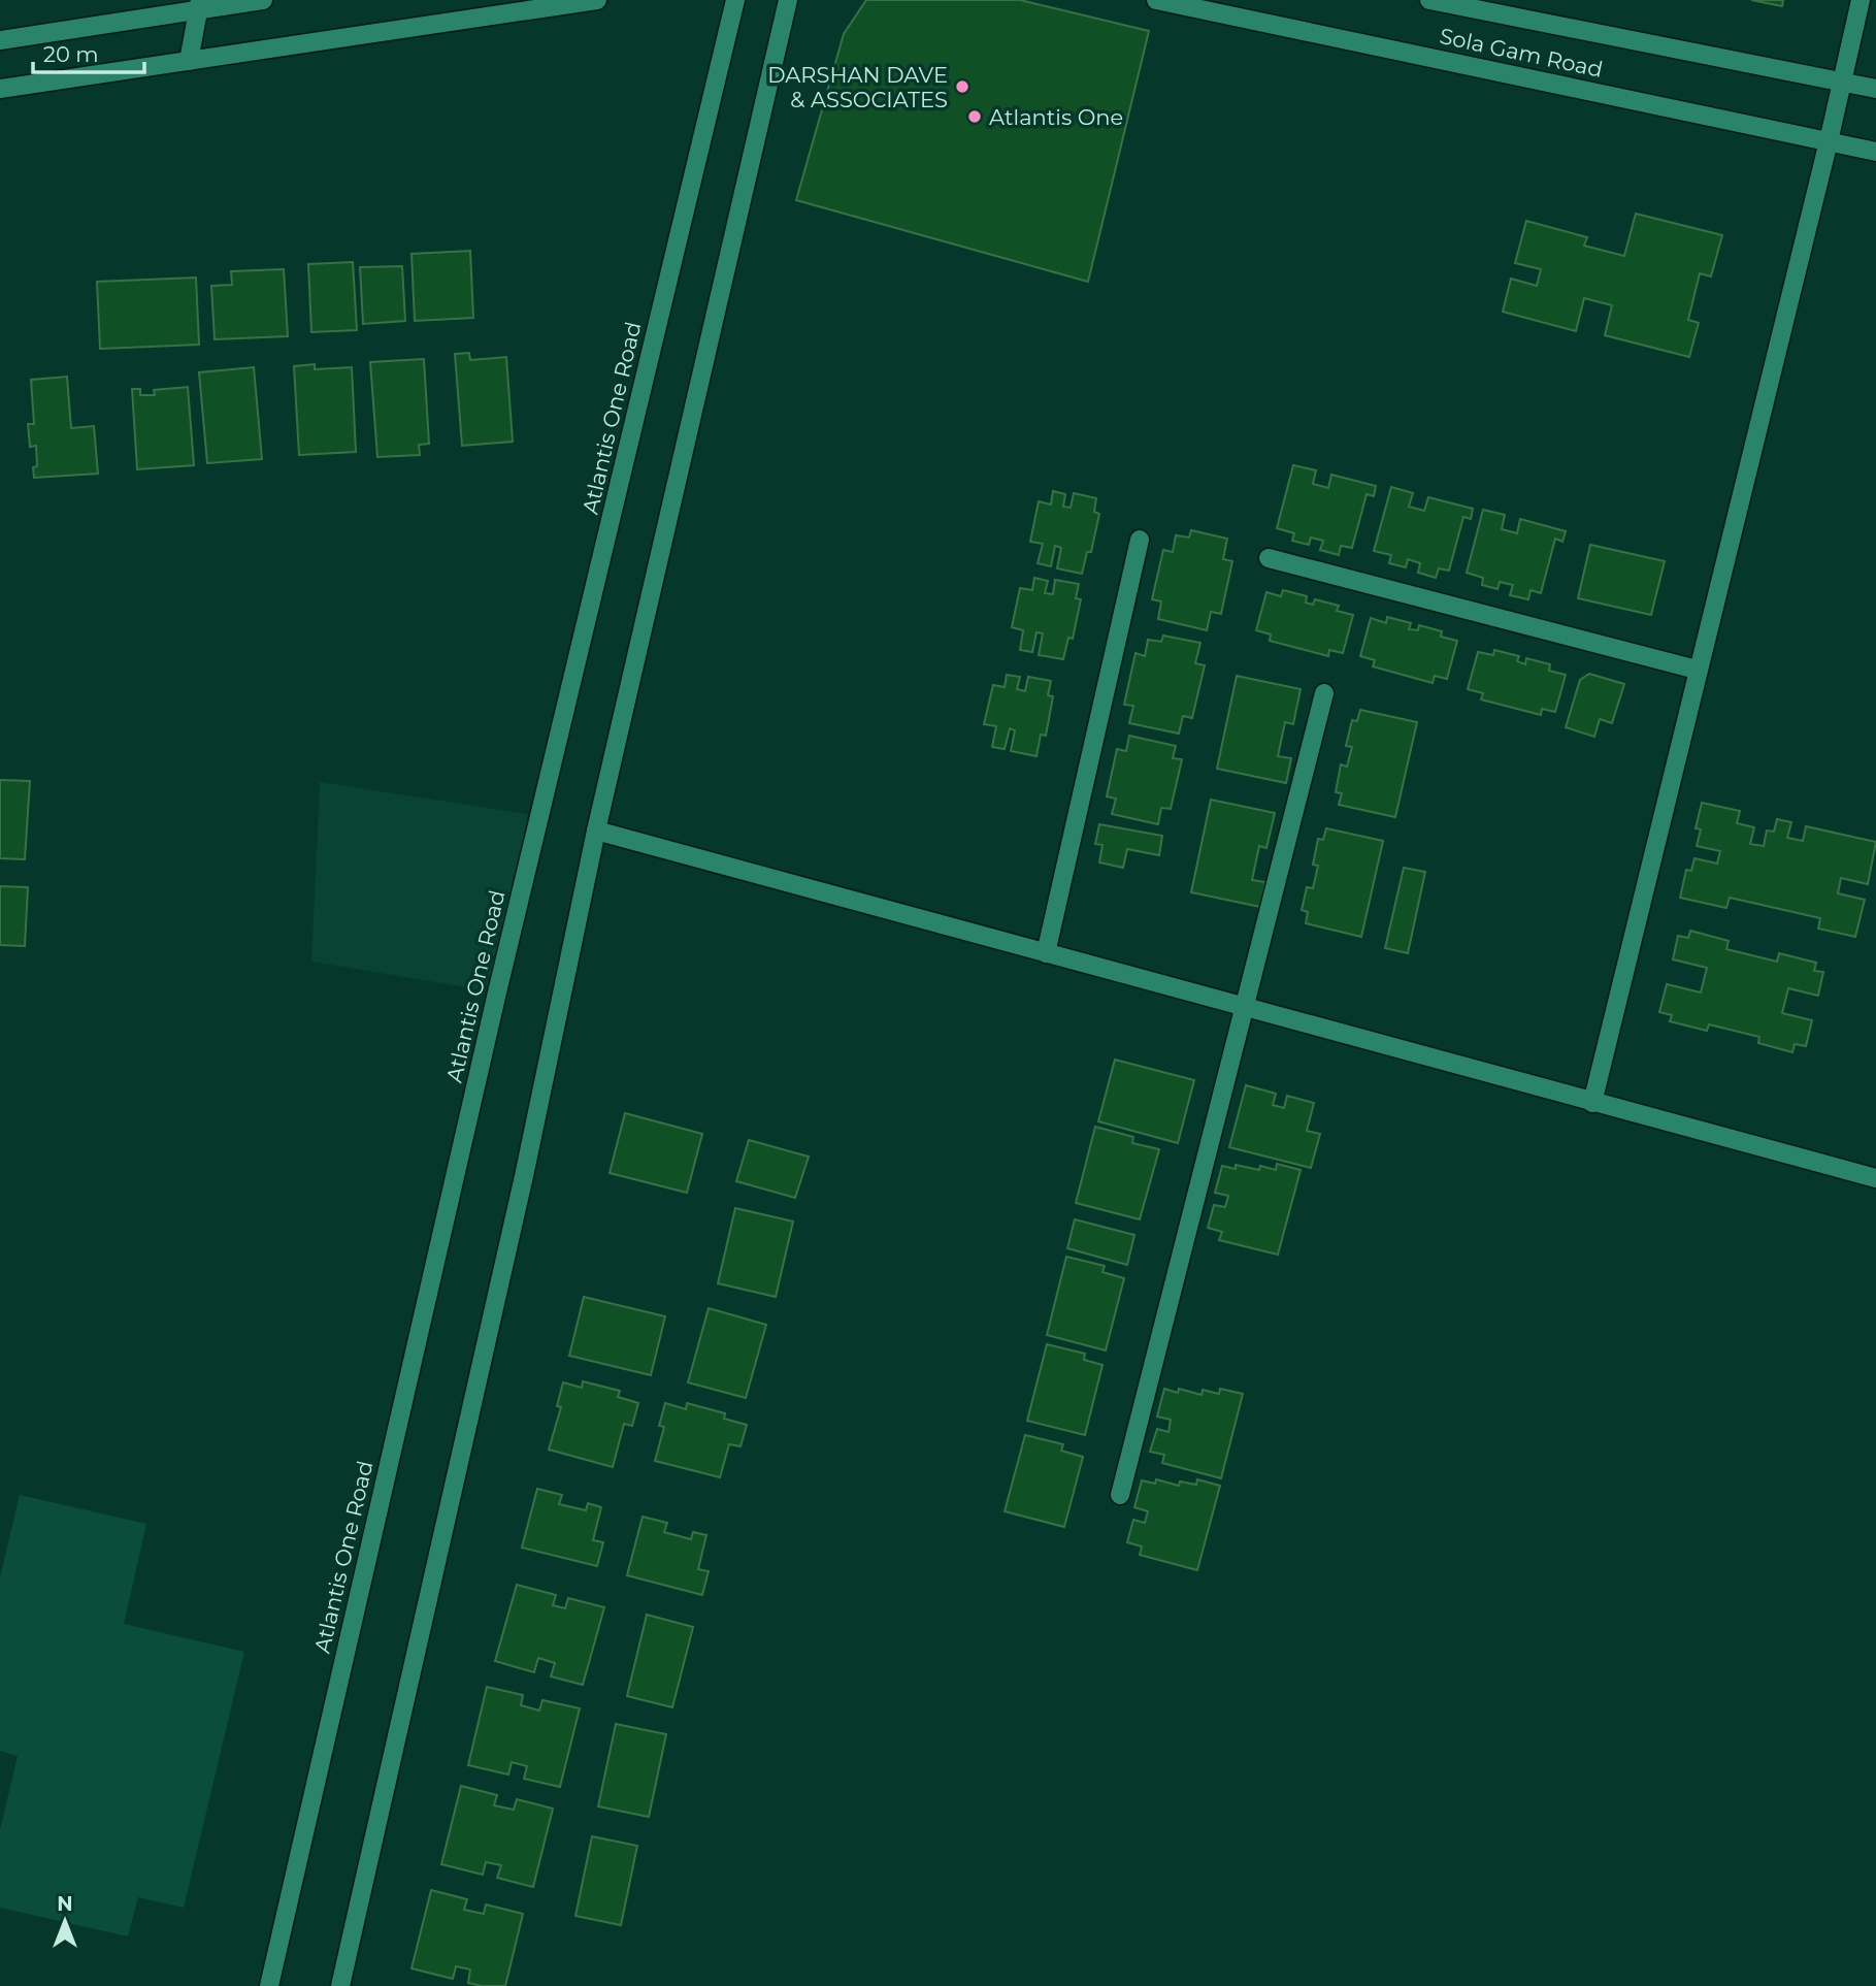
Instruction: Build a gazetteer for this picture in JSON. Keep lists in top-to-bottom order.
{
  "streets": {
    "street": ["Sola Gam Road", "Atlantis One Road"]
  },
  "places": ["DARSHAN DAVE & ASSOCIATES", "Atlantis One"],
  "scale_bar": "20 m",
  "north": "top"
}
